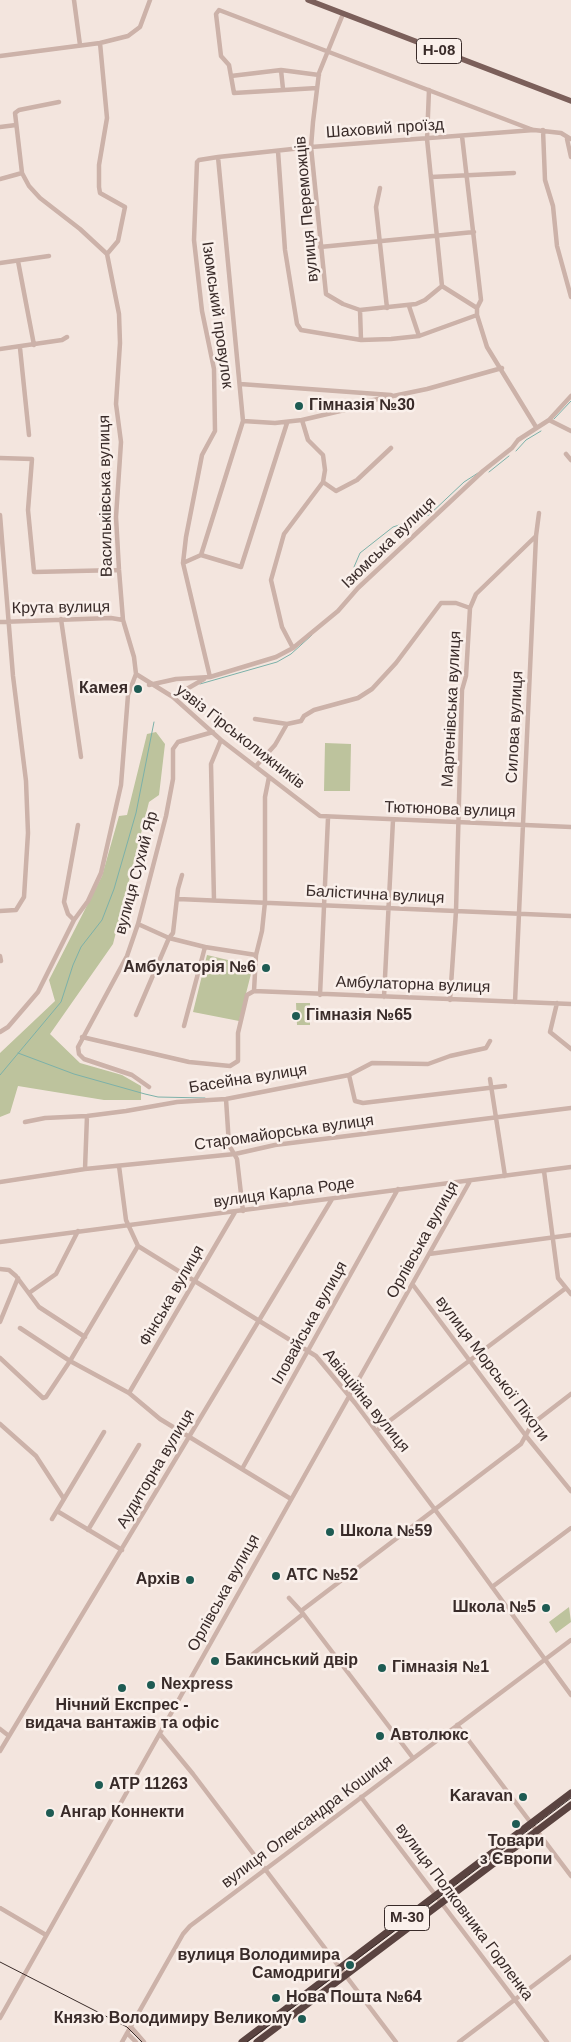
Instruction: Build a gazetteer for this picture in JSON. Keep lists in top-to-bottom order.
{
  "streets": {
    "highway": ["М-30"],
    "main road": ["Н-08"],
    "street": [
      "Шаховий проїзд",
      "вулиця Переможців",
      "Ізюмський провулок",
      "Васильківська вулиця",
      "Ізюмська вулиця",
      "Крута вулиця",
      "Мартенівська вулиця",
      "Силова вулиця",
      "узвіз Гірськолижників",
      "Тютюнова вулиця",
      "вулиця Сухий Яр",
      "Балістична вулиця",
      "Амбулаторна вулиця",
      "Басейна вулиця",
      "Старомайорська вулиця",
      "вулиця Карла Роде",
      "Орлівська вулиця",
      "Фінська вулиця",
      "Іловайська вулиця",
      "вулиця Морської Піхоти",
      "Авіаційна вулиця",
      "Аудиторна вулиця",
      "вулиця Олександра Кошиця",
      "вулиця Полковника Горленка"
    ]
  },
  "crossings": [
    ["Н-08", "вулиця Переможців"],
    ["Шаховий проїзд", "вулиця Переможців"],
    ["Шаховий проїзд", "Ізюмський провулок"],
    ["Ізюмський провулок", "Ізюмська вулиця"],
    ["Васильківська вулиця", "Крута вулиця"],
    ["Васильківська вулиця", "узвіз Гірськолижників"],
    ["Ізюмська вулиця", "узвіз Гірськолижників"],
    ["Мартенівська вулиця", "Силова вулиця"],
    ["Мартенівська вулиця", "Тютюнова вулиця"],
    ["Мартенівська вулиця", "Балістична вулиця"],
    ["Мартенівська вулиця", "Амбулаторна вулиця"],
    ["Силова вулиця", "Тютюнова вулиця"],
    ["Силова вулиця", "Балістична вулиця"],
    ["Силова вулиця", "Амбулаторна вулиця"],
    ["узвіз Гірськолижників", "Тютюнова вулиця"],
    ["узвіз Гірськолижників", "вулиця Сухий Яр"],
    ["Старомайорська вулиця", "Авіаційна вулиця"],
    ["вулиця Карла Роде", "Орлівська вулиця"],
    ["вулиця Карла Роде", "Фінська вулиця"],
    ["вулиця Карла Роде", "Іловайська вулиця"],
    ["вулиця Карла Роде", "Авіаційна вулиця"],
    ["вулиця Карла Роде", "Аудиторна вулиця"],
    ["Орлівська вулиця", "вулиця Морської Піхоти"],
    ["Орлівська вулиця", "Авіаційна вулиця"],
    ["Фінська вулиця", "Авіаційна вулиця"],
    ["Іловайська вулиця", "Авіаційна вулиця"],
    ["Авіаційна вулиця", "Аудиторна вулиця"],
    ["Авіаційна вулиця", "вулиця Олександра Кошиця"],
    ["вулиця Олександра Кошиця", "вулиця Полковника Горленка"],
    ["вулиця Полковника Горленка", "М-30"]
  ],
  "places": [
    "Гімназія №30",
    "Камея",
    "Амбулаторія №6",
    "Гімназія №65",
    "Школа №59",
    "АТС №52",
    "Архів",
    "Школа №5",
    "Бакинський двір",
    "Гімназія №1",
    "Nexpress",
    "Нічний Експрес - видача вантажів та офіс",
    "Автолюкс",
    "ATP 11263",
    "Karavan",
    "Ангар Коннекти",
    "Товари з Європи",
    "вулиця Володимира Самодриги",
    "Нова Пошта №64",
    "Князю Володимиру Великому"
  ]
}
